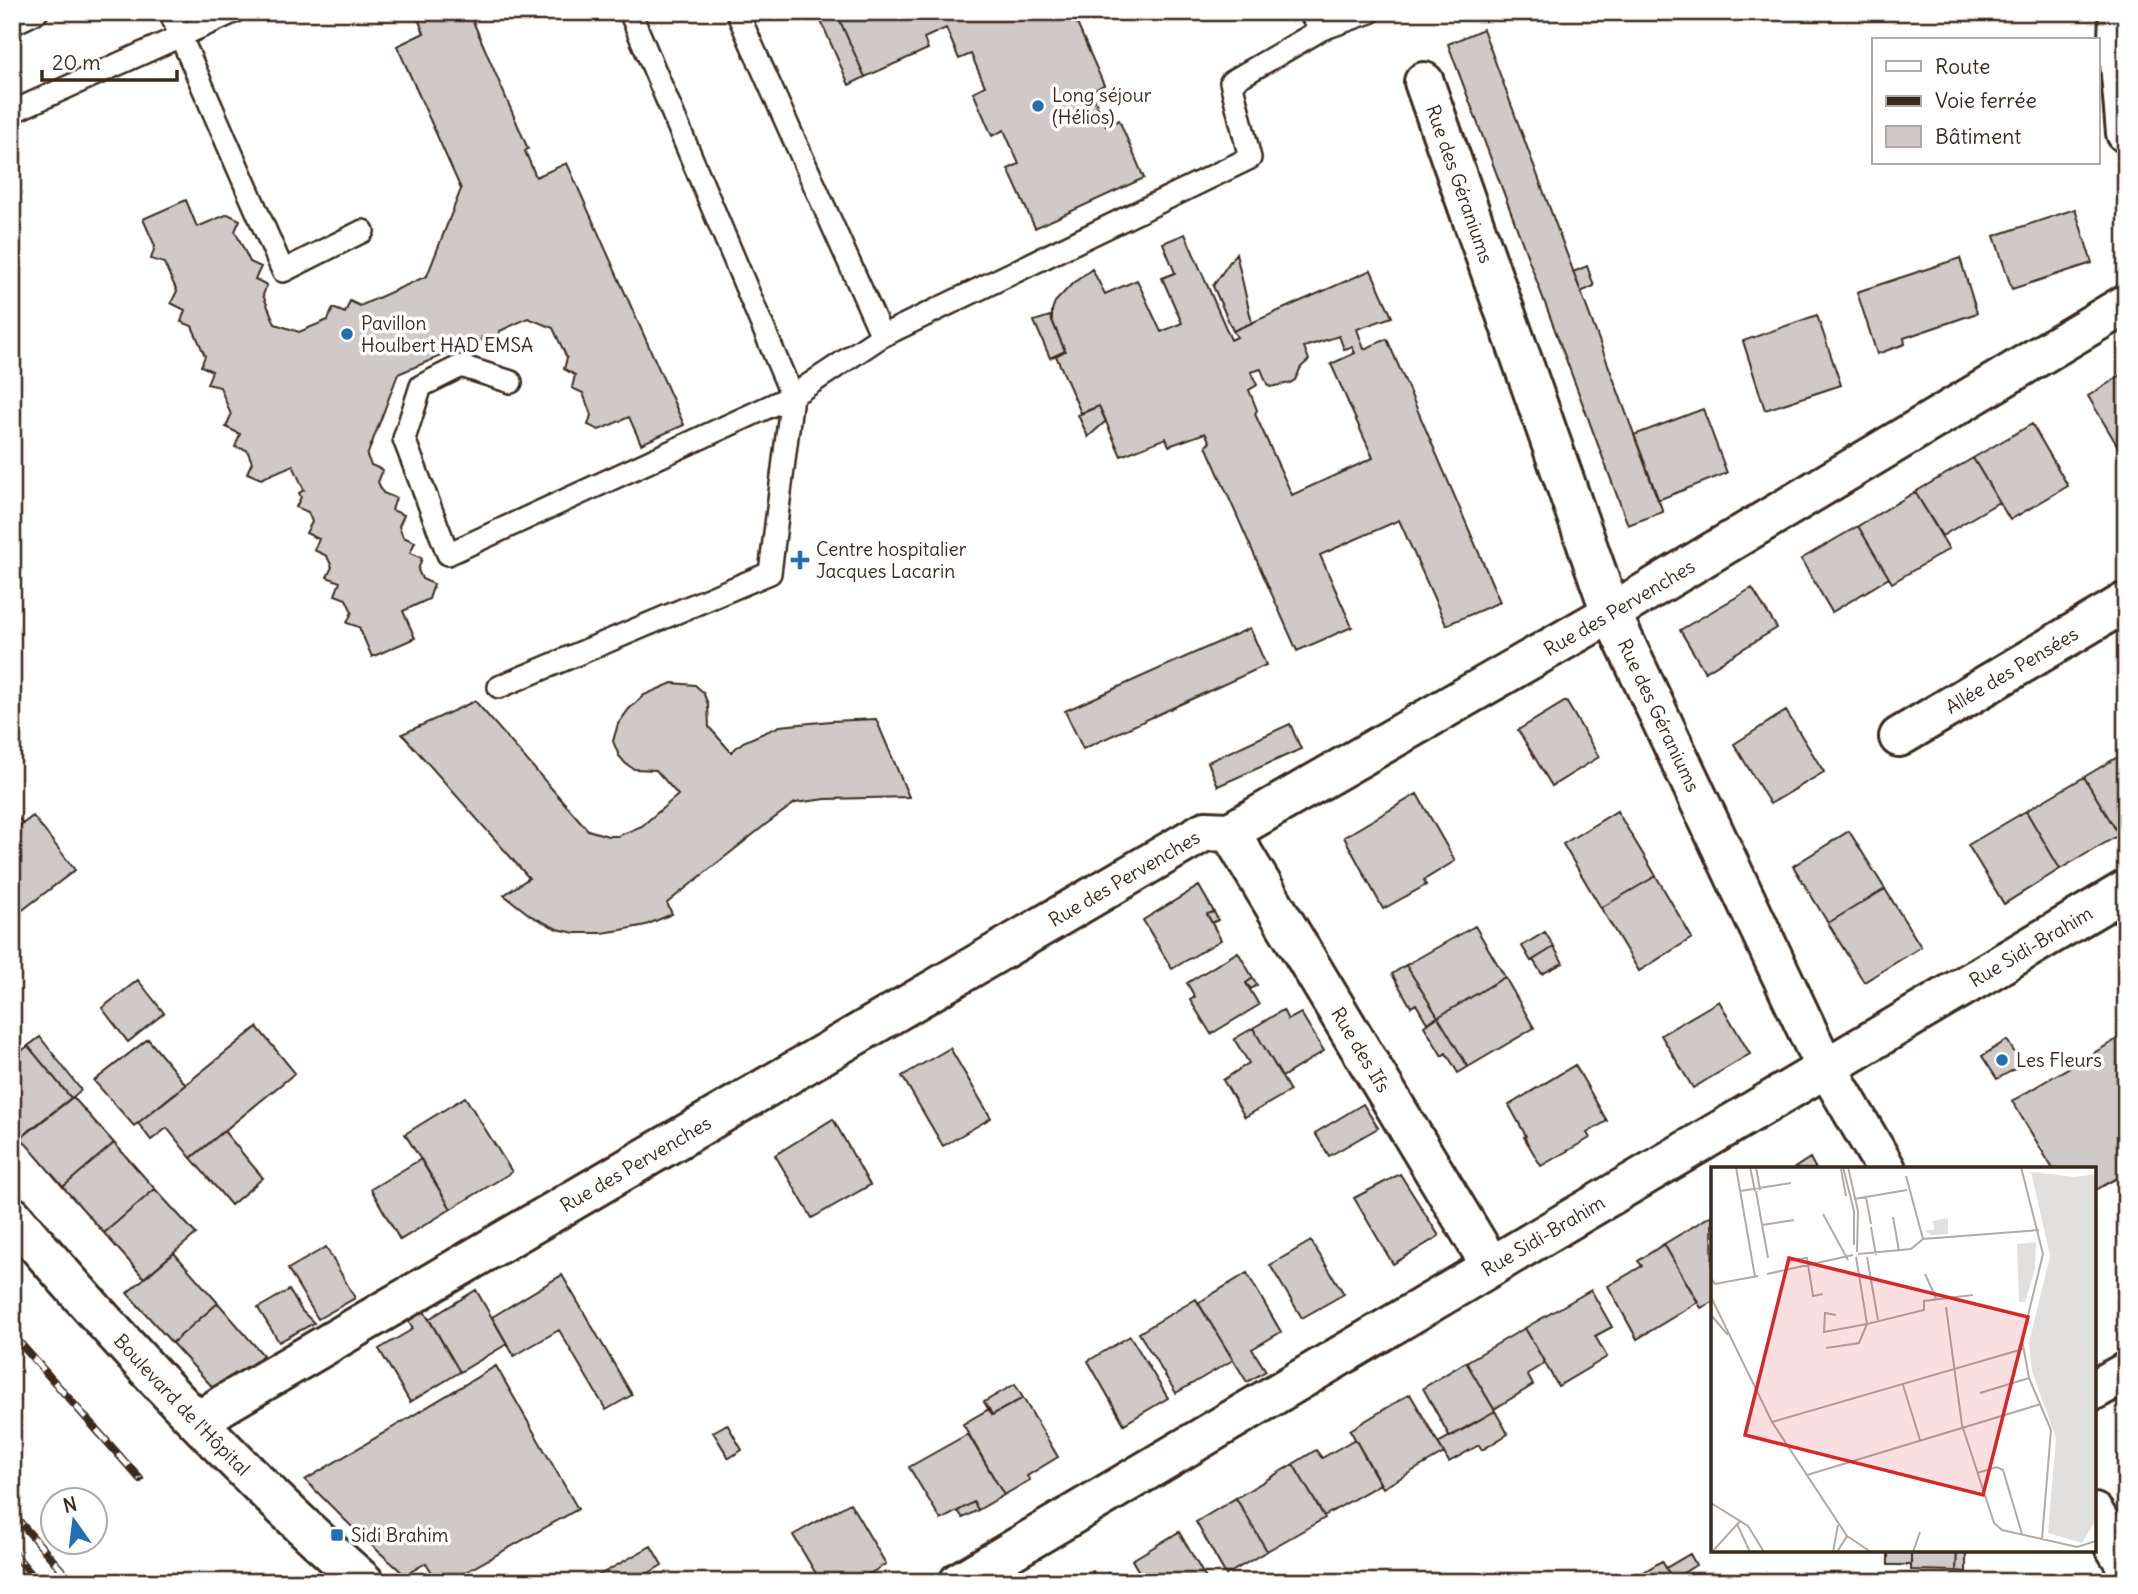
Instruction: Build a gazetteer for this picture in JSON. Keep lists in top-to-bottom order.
{
  "streets": {
    "street": [
      "Rue des Géraniums",
      "Rue des Pervenches",
      "Allée des Pensées",
      "Rue Sidi-Brahim",
      "Rue des Ifs",
      "Boulevard de l'Hôpital"
    ]
  },
  "crossings": [
    ["Rue des Géraniums", "Rue des Pervenches"],
    ["Rue des Géraniums", "Rue Sidi-Brahim"],
    ["Rue des Pervenches", "Rue des Ifs"],
    ["Rue des Pervenches", "Boulevard de l'Hôpital"],
    ["Rue Sidi-Brahim", "Rue des Ifs"]
  ],
  "places": {
    "other": ["Long séjour (Hélios)", "Pavillon Houlbert HAD EMSA", "Les Fleurs"],
    "health": ["Centre hospitalier Jacques Lacarin"],
    "transit": ["Sidi Brahim"]
  },
  "legend": ["Route", "Voie ferrée", "Bâtiment"],
  "scale_bar": "20 m",
  "north": "top"
}
